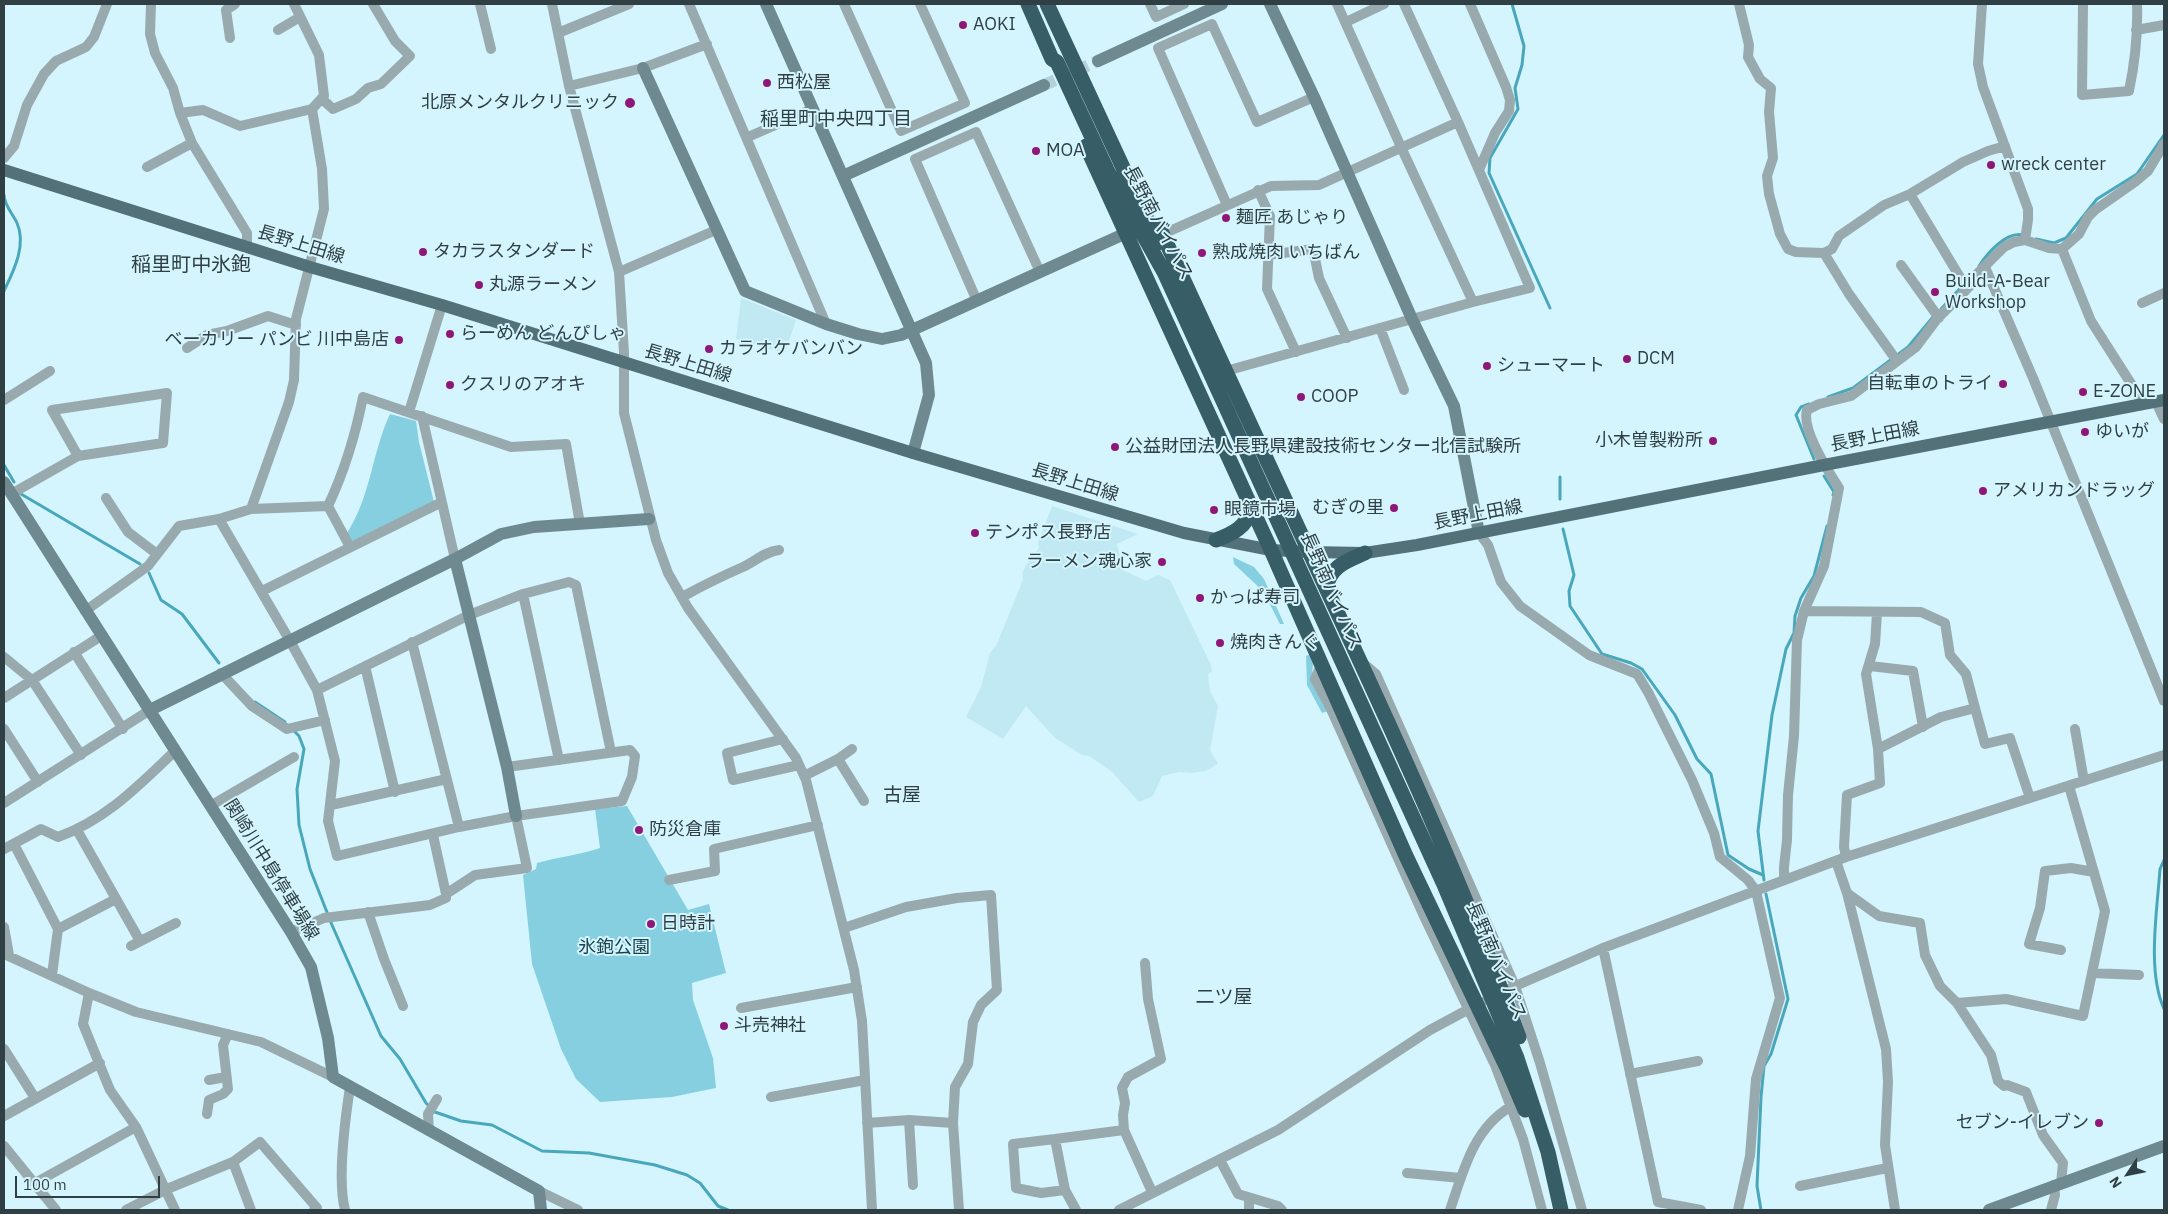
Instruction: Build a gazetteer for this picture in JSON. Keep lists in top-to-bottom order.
{
  "streets": {
    "highway": ["長野南バイパス"],
    "main road": ["長野上田線"],
    "street": ["関崎川中島停車場線"]
  },
  "districts": [
    "稲里町中央四丁目",
    "稲里町中氷鉋",
    "古屋",
    "二ツ屋"
  ],
  "parks": ["氷鉋公園"],
  "places": [
    "AOKI",
    "西松屋",
    "北原メンタルクリニック",
    "MOA",
    "wreck center",
    "麺匠 あじゃり",
    "タカラスタンダード",
    "熟成焼肉 いちばん",
    "丸源ラーメン",
    "Build-A-Bear Workshop",
    "らーめん どんぴしゃ",
    "ベーカリー パンビ 川中島店",
    "カラオケバンバン",
    "DCM",
    "シューマート",
    "自転車のトライ",
    "クスリのアオキ",
    "E-ZONE",
    "COOP",
    "ゆいが",
    "小木曽製粉所",
    "公益財団法人長野県建設技術センター北信試験所",
    "アメリカンドラッグ",
    "むぎの里",
    "眼鏡市場",
    "テンポス長野店",
    "ラーメン魂心家",
    "かっぱ寿司",
    "焼肉きんぐ",
    "防災倉庫",
    "日時計",
    "斗売神社",
    "セブン-イレブン"
  ],
  "scale_bar": "100 m",
  "north": "bottom left"
}
